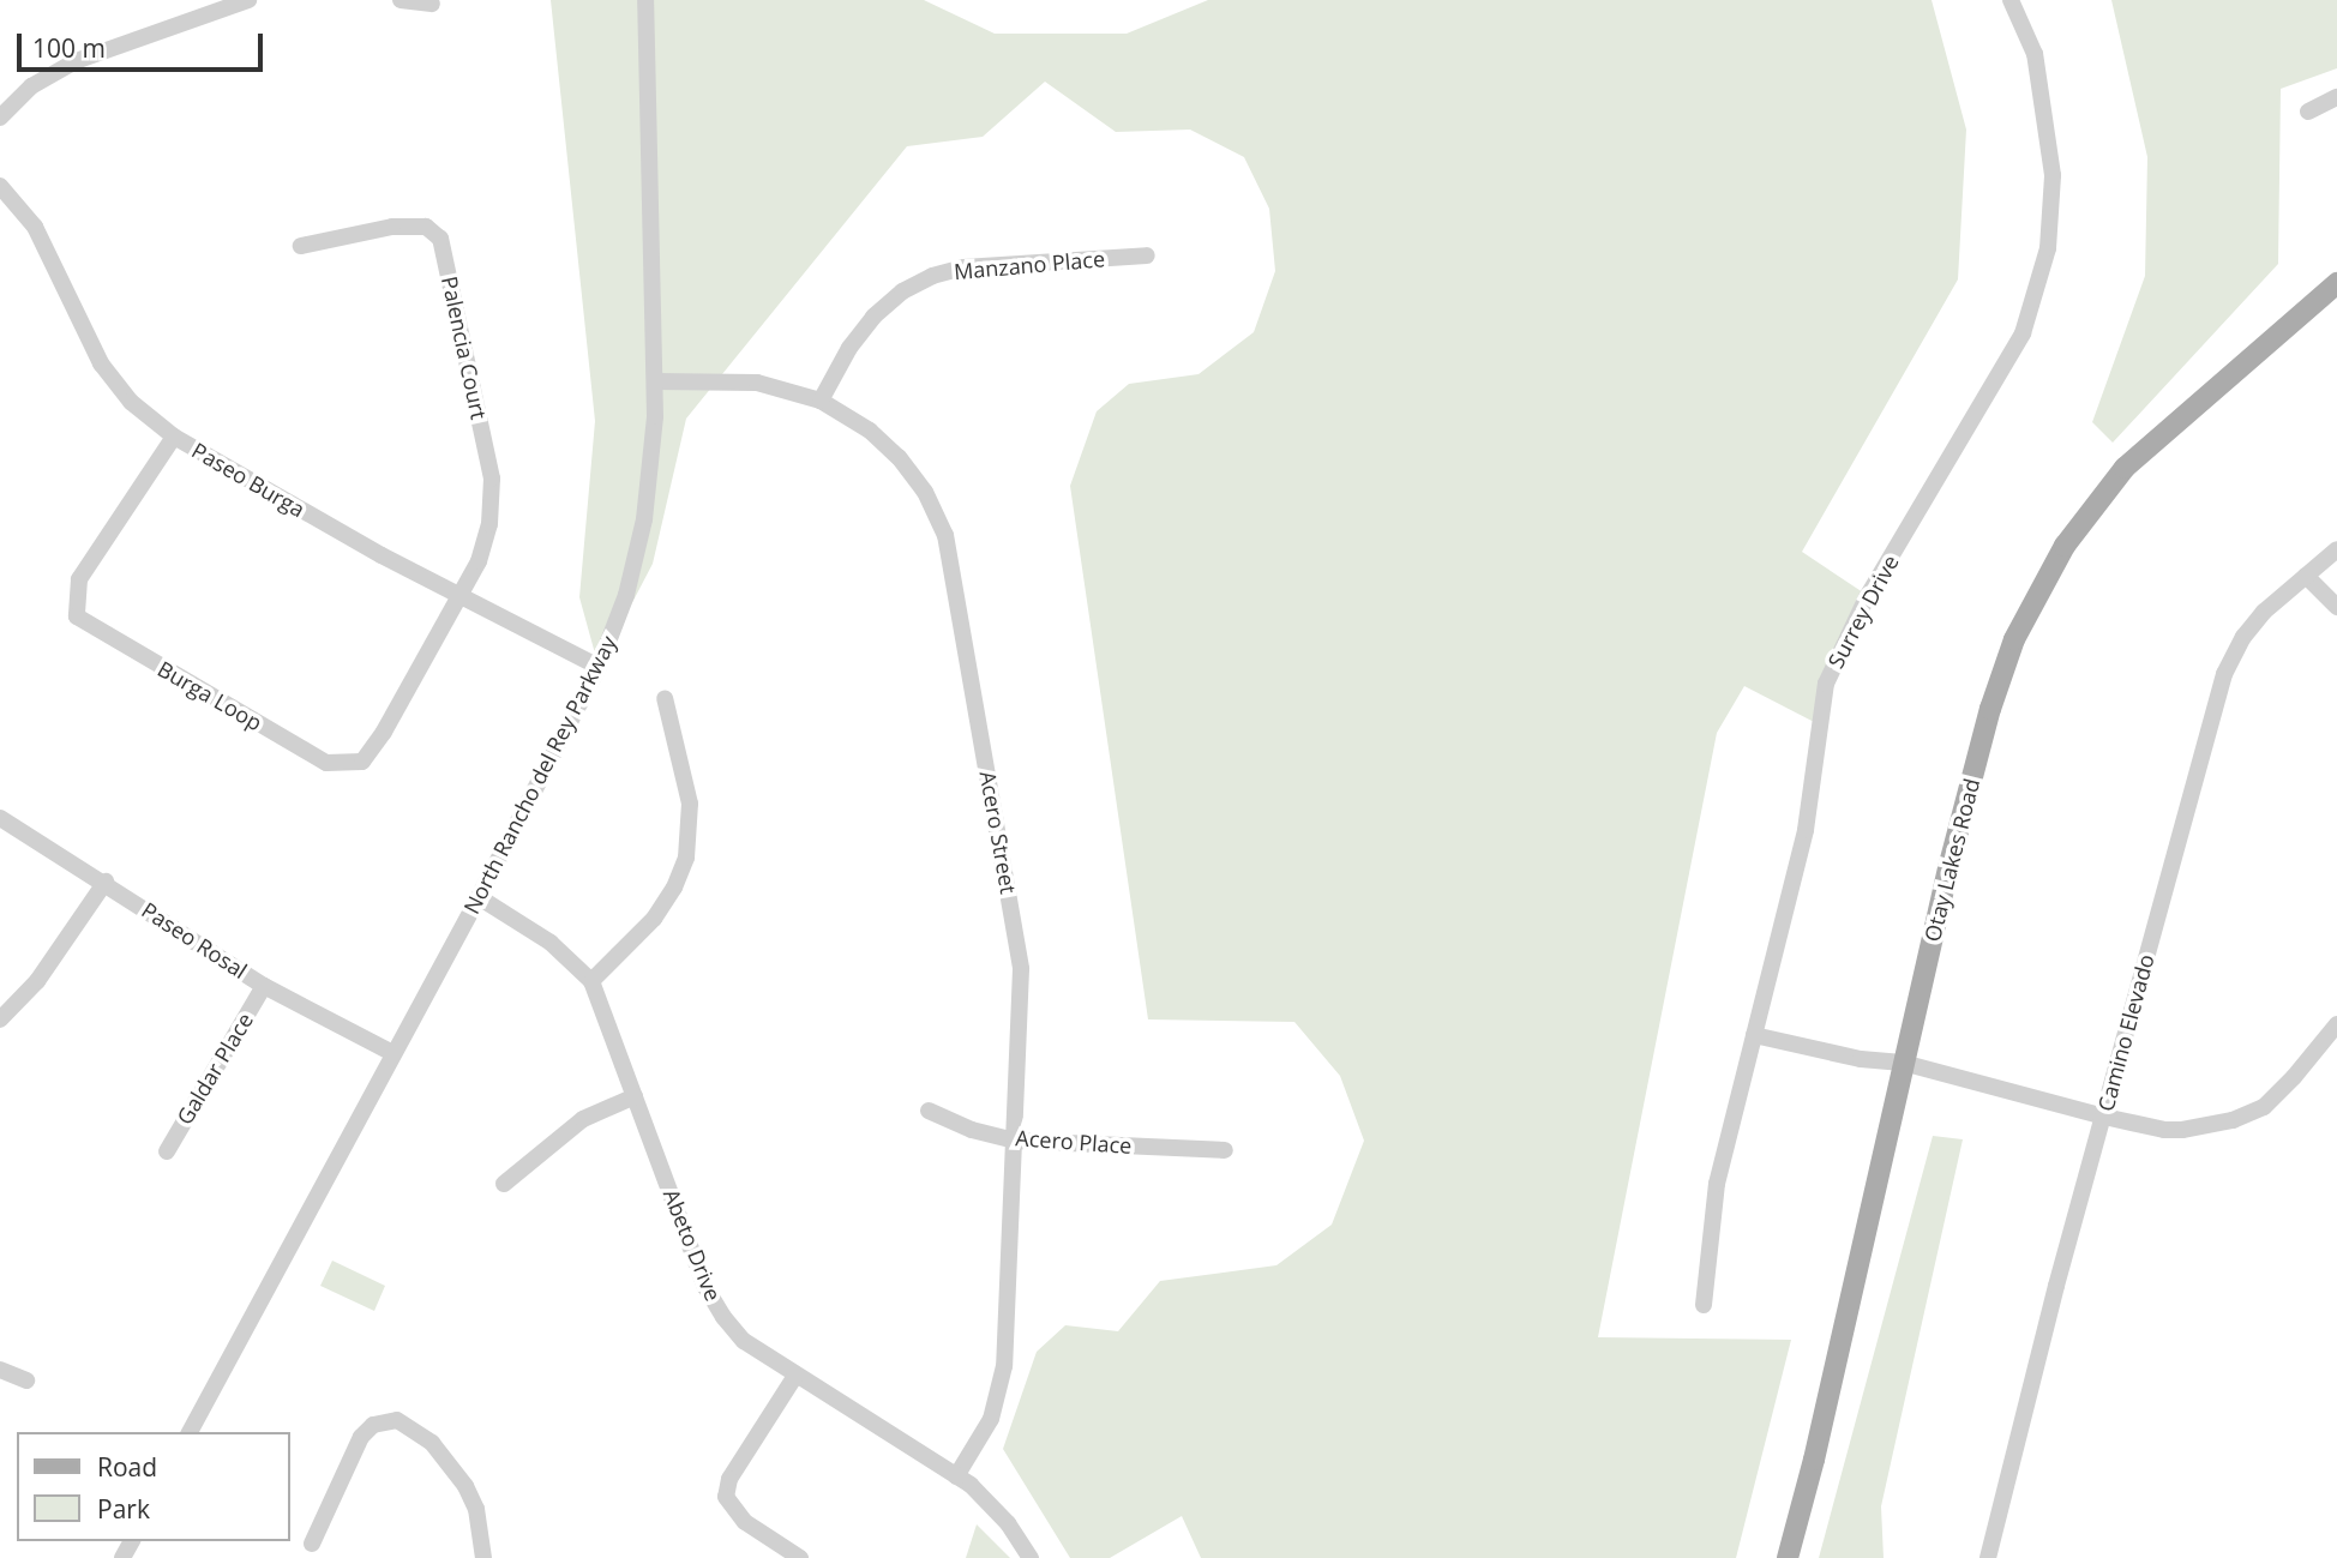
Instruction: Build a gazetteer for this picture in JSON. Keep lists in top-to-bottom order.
{
  "streets": {
    "main road": ["Otay Lakes Road"],
    "street": [
      "Manzano Place",
      "Palencia Court",
      "Paseo Burga",
      "Surrey Drive",
      "Burga Loop",
      "North Rancho del Rey Parkway",
      "Acero Street",
      "Paseo Rosal",
      "Camino Elevado",
      "Galdar Place",
      "Acero Place",
      "Abeto Drive"
    ]
  },
  "crossings": [
    ["Manzano Place", "Acero Street"],
    ["Palencia Court", "Paseo Burga"],
    ["Palencia Court", "Burga Loop"],
    ["Paseo Burga", "Burga Loop"],
    ["Paseo Burga", "North Rancho del Rey Parkway"],
    ["North Rancho del Rey Parkway", "Acero Street"],
    ["North Rancho del Rey Parkway", "Paseo Rosal"],
    ["North Rancho del Rey Parkway", "Abeto Drive"],
    ["Acero Street", "Acero Place"],
    ["Acero Street", "Abeto Drive"],
    ["Paseo Rosal", "Galdar Place"]
  ],
  "legend": ["Road", "Park"],
  "scale_bar": "100 m"
}
